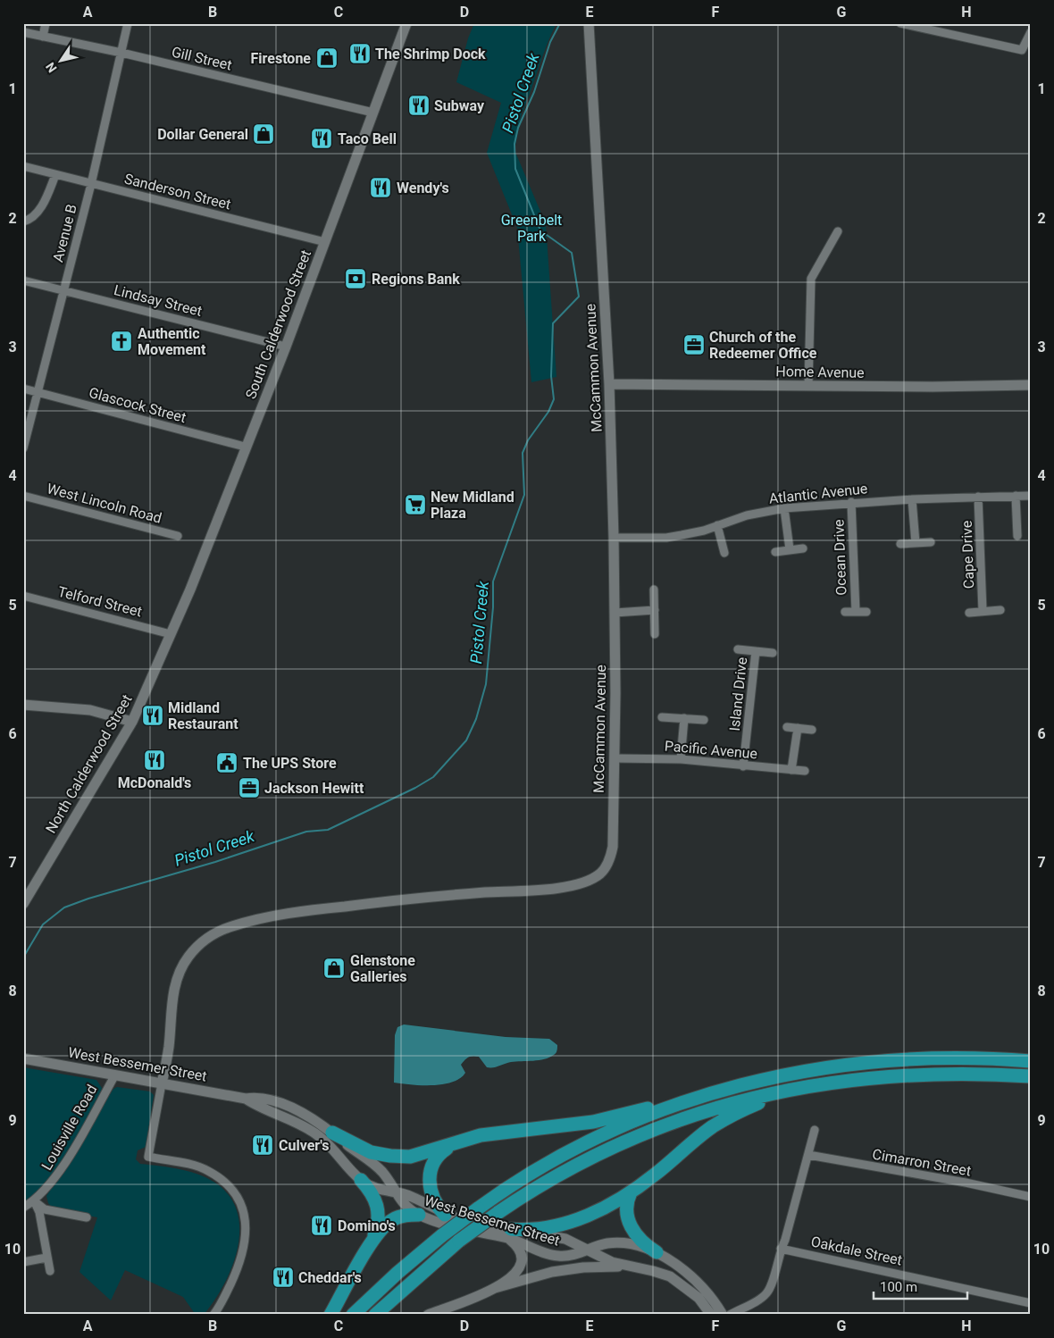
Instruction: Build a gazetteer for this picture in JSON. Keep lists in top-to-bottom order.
{
  "streets": {
    "main road": [
      "South Calderwood Street",
      "McCammon Avenue",
      "Home Avenue",
      "North Calderwood Street",
      "West Bessemer Street"
    ],
    "street": [
      "Gill Street",
      "Sanderson Street",
      "Avenue B",
      "Lindsay Street",
      "Glascock Street",
      "Atlantic Avenue",
      "West Lincoln Road",
      "Cape Drive",
      "Ocean Drive",
      "Telford Street",
      "Island Drive",
      "Pacific Avenue",
      "Louisville Road",
      "Cimarron Street",
      "Oakdale Street"
    ]
  },
  "crossings": [
    ["Gill Street", "Avenue B"],
    ["Gill Street", "South Calderwood Street"],
    ["Sanderson Street", "Avenue B"],
    ["Sanderson Street", "South Calderwood Street"],
    ["Avenue B", "Lindsay Street"],
    ["Avenue B", "Glascock Street"],
    ["Lindsay Street", "South Calderwood Street"],
    ["South Calderwood Street", "Glascock Street"],
    ["South Calderwood Street", "Telford Street"],
    ["South Calderwood Street", "North Calderwood Street"],
    ["McCammon Avenue", "Home Avenue"],
    ["McCammon Avenue", "Atlantic Avenue"],
    ["McCammon Avenue", "Pacific Avenue"],
    ["McCammon Avenue", "West Bessemer Street"],
    ["Atlantic Avenue", "Cape Drive"],
    ["Atlantic Avenue", "Ocean Drive"],
    ["Telford Street", "North Calderwood Street"],
    ["Island Drive", "Pacific Avenue"],
    ["West Bessemer Street", "Louisville Road"]
  ],
  "water": ["Pistol Creek"],
  "parks": ["Greenbelt Park"],
  "places": {
    "restaurant": [
      "The Shrimp Dock",
      "Subway",
      "Taco Bell",
      "Wendy's",
      "Midland Restaurant",
      "McDonald's",
      "Culver's",
      "Domino's",
      "Cheddar's"
    ],
    "shop": ["Firestone", "Dollar General", "Glenstone Galleries"],
    "bank": ["Regions Bank"],
    "church": ["Authentic Movement"],
    "office": ["Church of the Redeemer Office", "Jackson Hewitt"],
    "supermarket": ["New Midland Plaza"],
    "public building": ["The UPS Store"]
  },
  "scale_bar": "100 m",
  "north": "bottom left",
  "grid": {
    "columns": [
      "A",
      "B",
      "C",
      "D",
      "E",
      "F",
      "G",
      "H"
    ],
    "rows": [
      "1",
      "2",
      "3",
      "4",
      "5",
      "6",
      "7",
      "8",
      "9",
      "10"
    ]
  }
}
